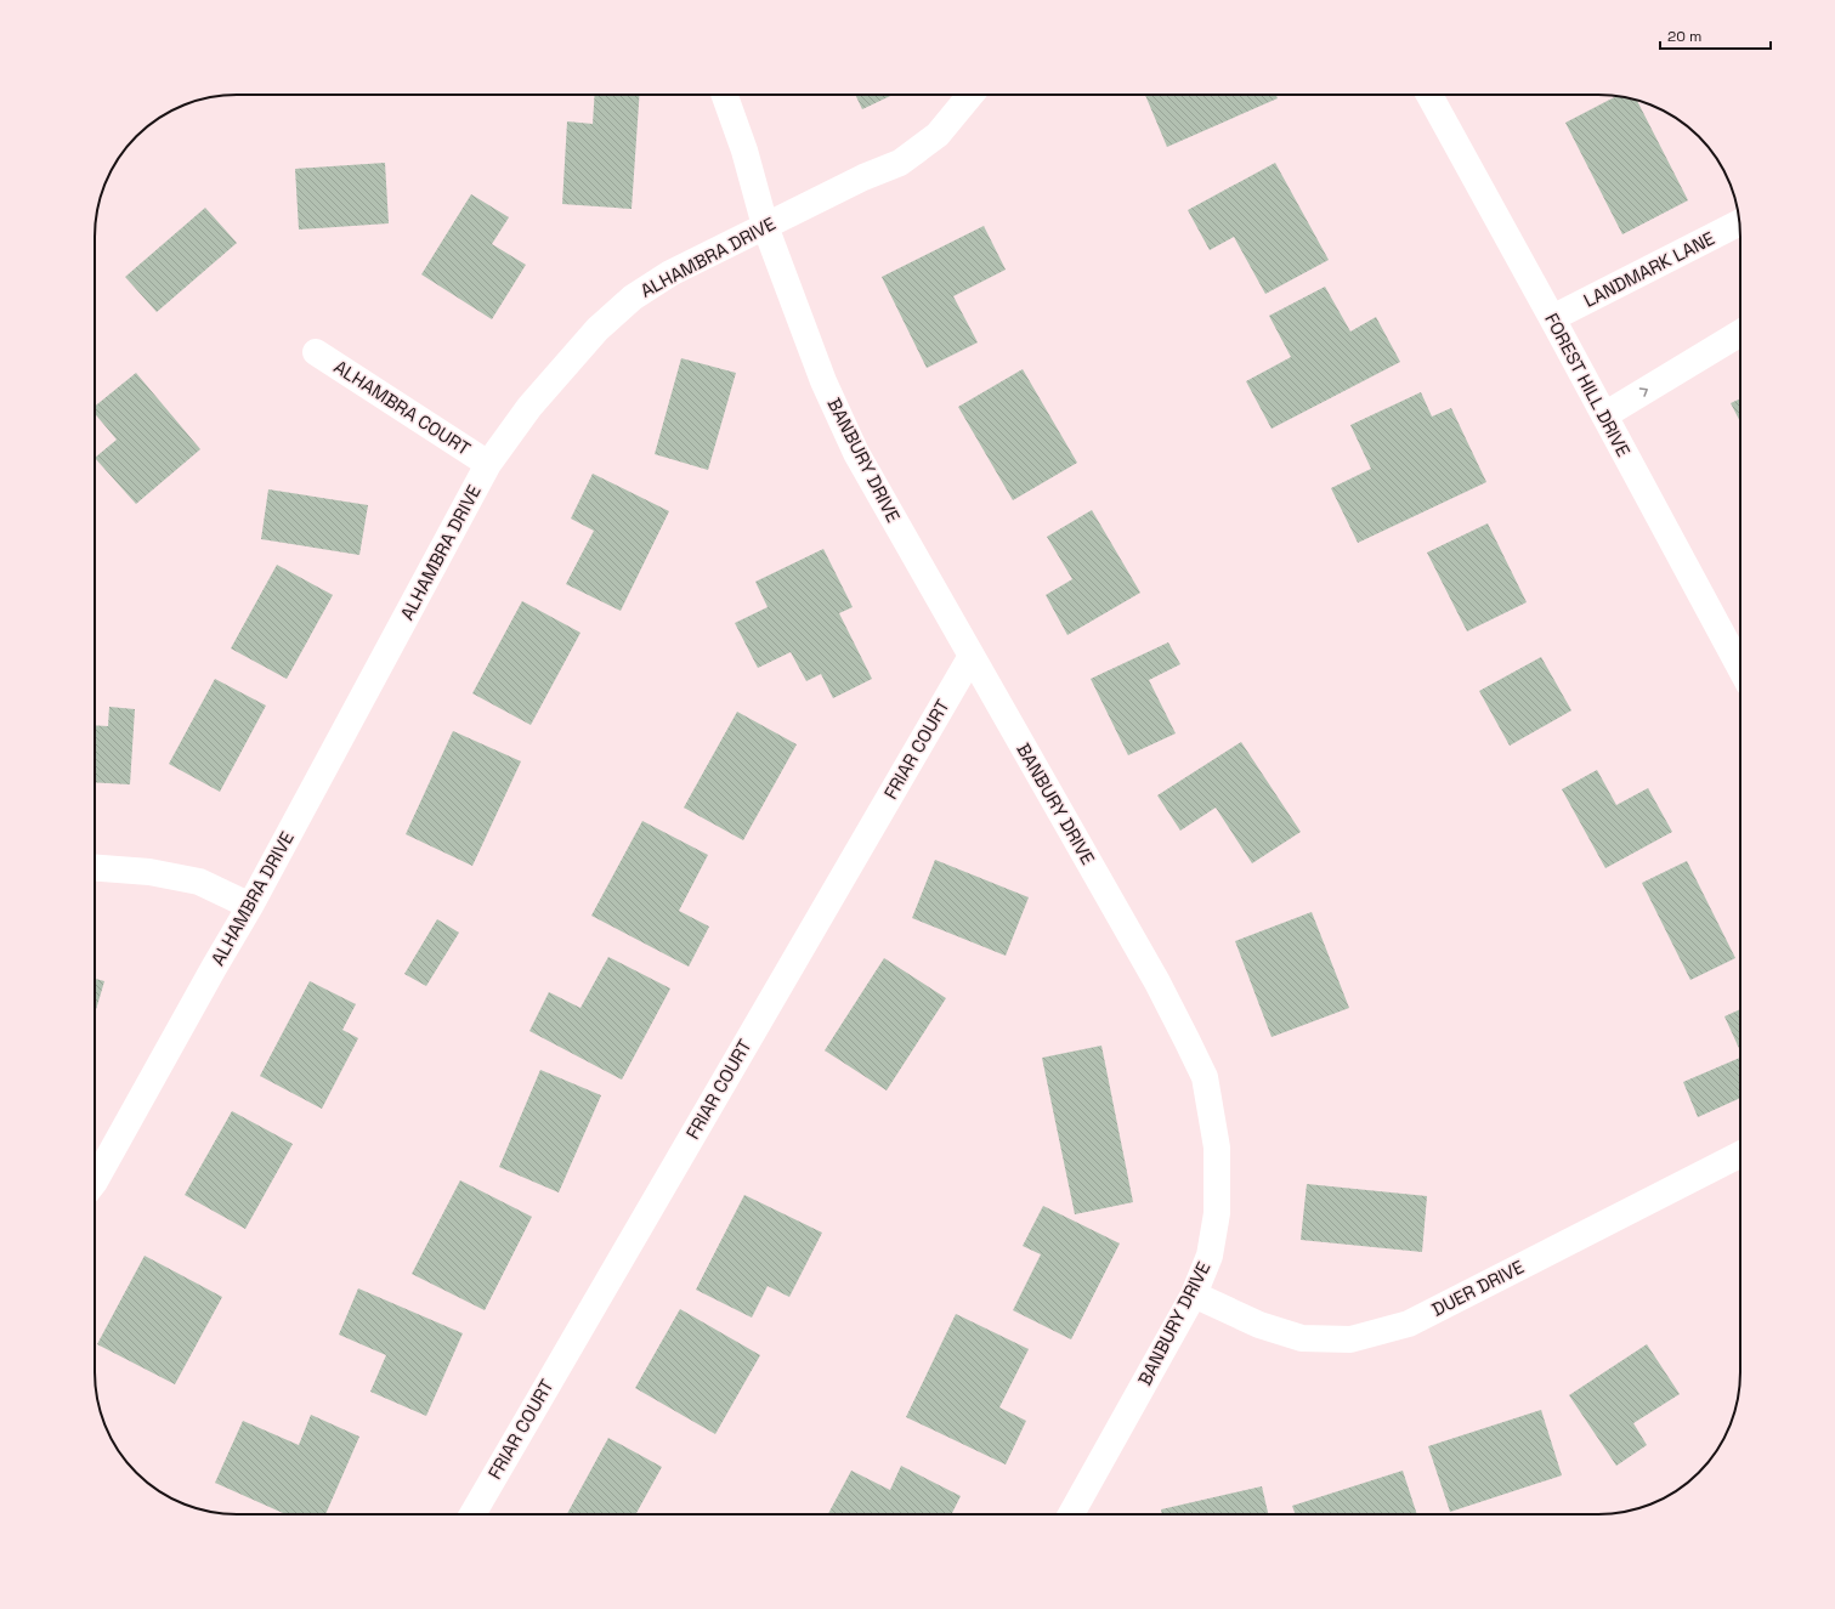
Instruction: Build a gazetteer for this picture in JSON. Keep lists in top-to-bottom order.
{
  "streets": {
    "street": [
      "ALHAMBRA DRIVE",
      "LANDMARK LANE",
      "FOREST HILL DRIVE",
      "ALHAMBRA COURT",
      "BANBURY DRIVE",
      "FRIAR COURT",
      "DUER DRIVE"
    ]
  },
  "crossings": [
    ["ALHAMBRA DRIVE", "ALHAMBRA COURT"],
    ["ALHAMBRA DRIVE", "BANBURY DRIVE"],
    ["LANDMARK LANE", "FOREST HILL DRIVE"],
    ["BANBURY DRIVE", "FRIAR COURT"],
    ["BANBURY DRIVE", "DUER DRIVE"]
  ],
  "scale_bar": "20 m"
}
